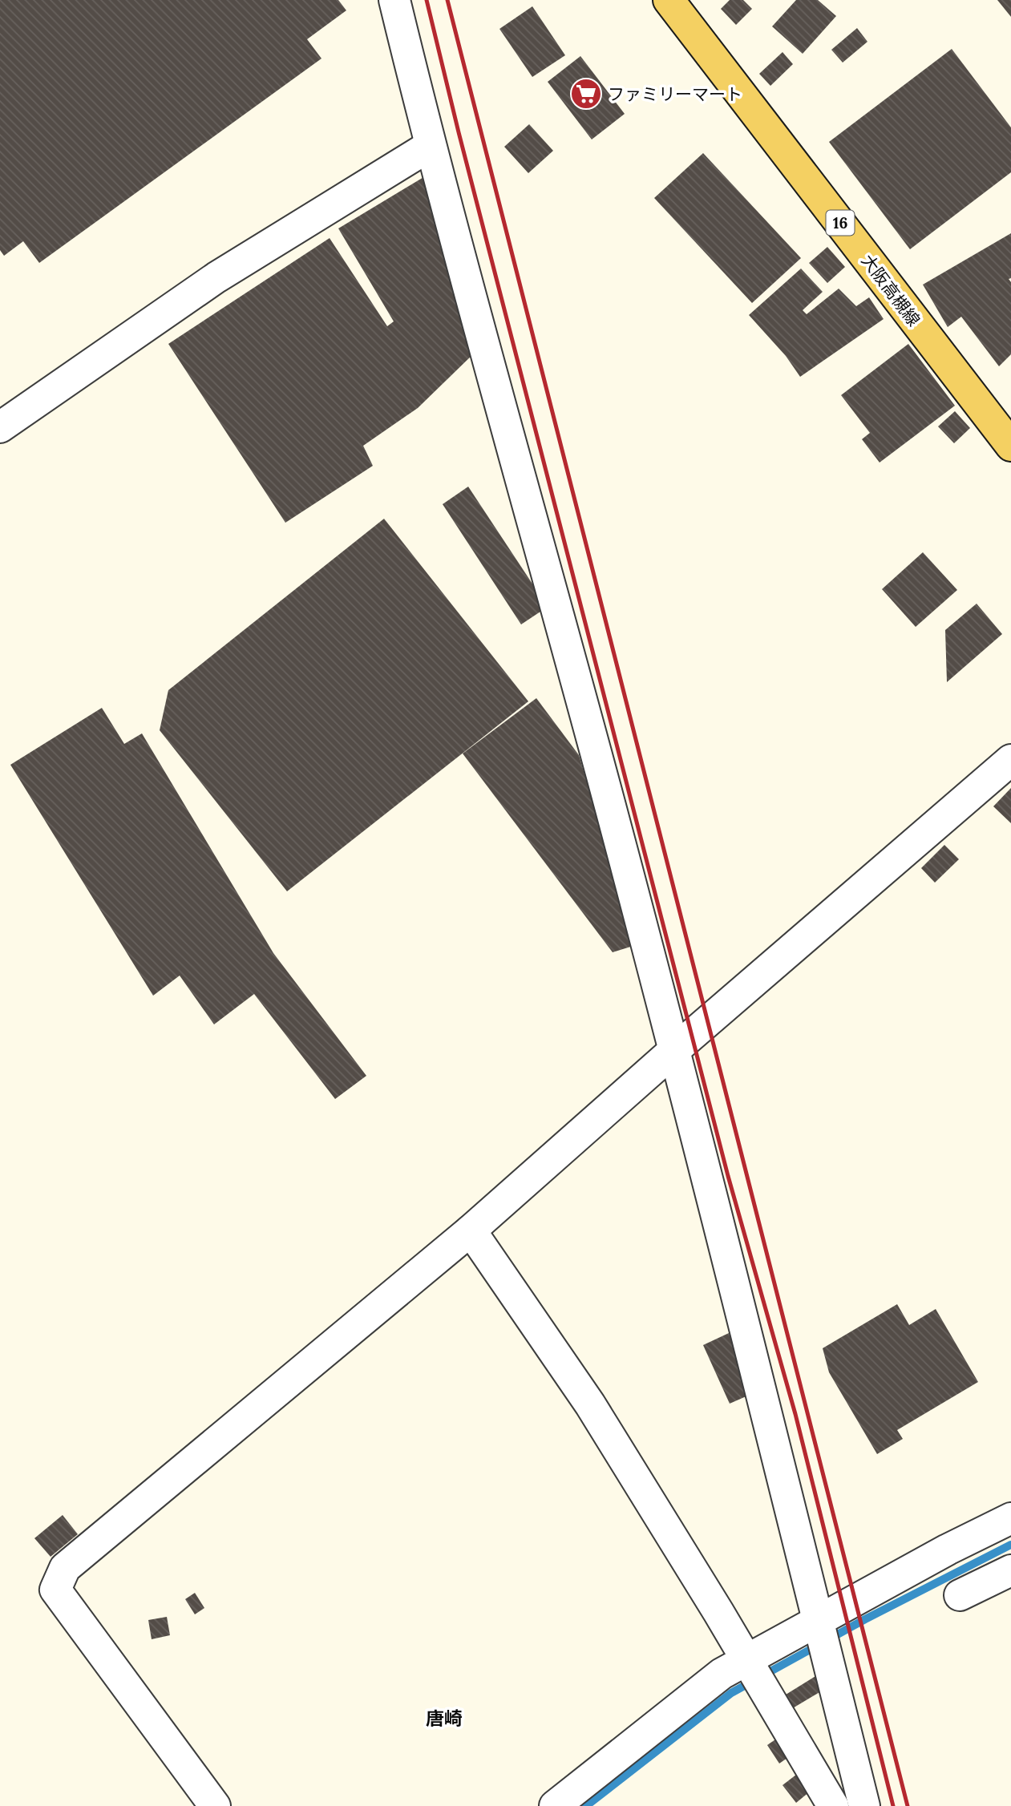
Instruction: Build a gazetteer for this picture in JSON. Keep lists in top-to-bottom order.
{
  "streets": {
    "main road": ["16", "大阪高槻線"]
  },
  "districts": ["唐崎"],
  "places": {
    "supermarket": ["ファミリーマート"]
  }
}
